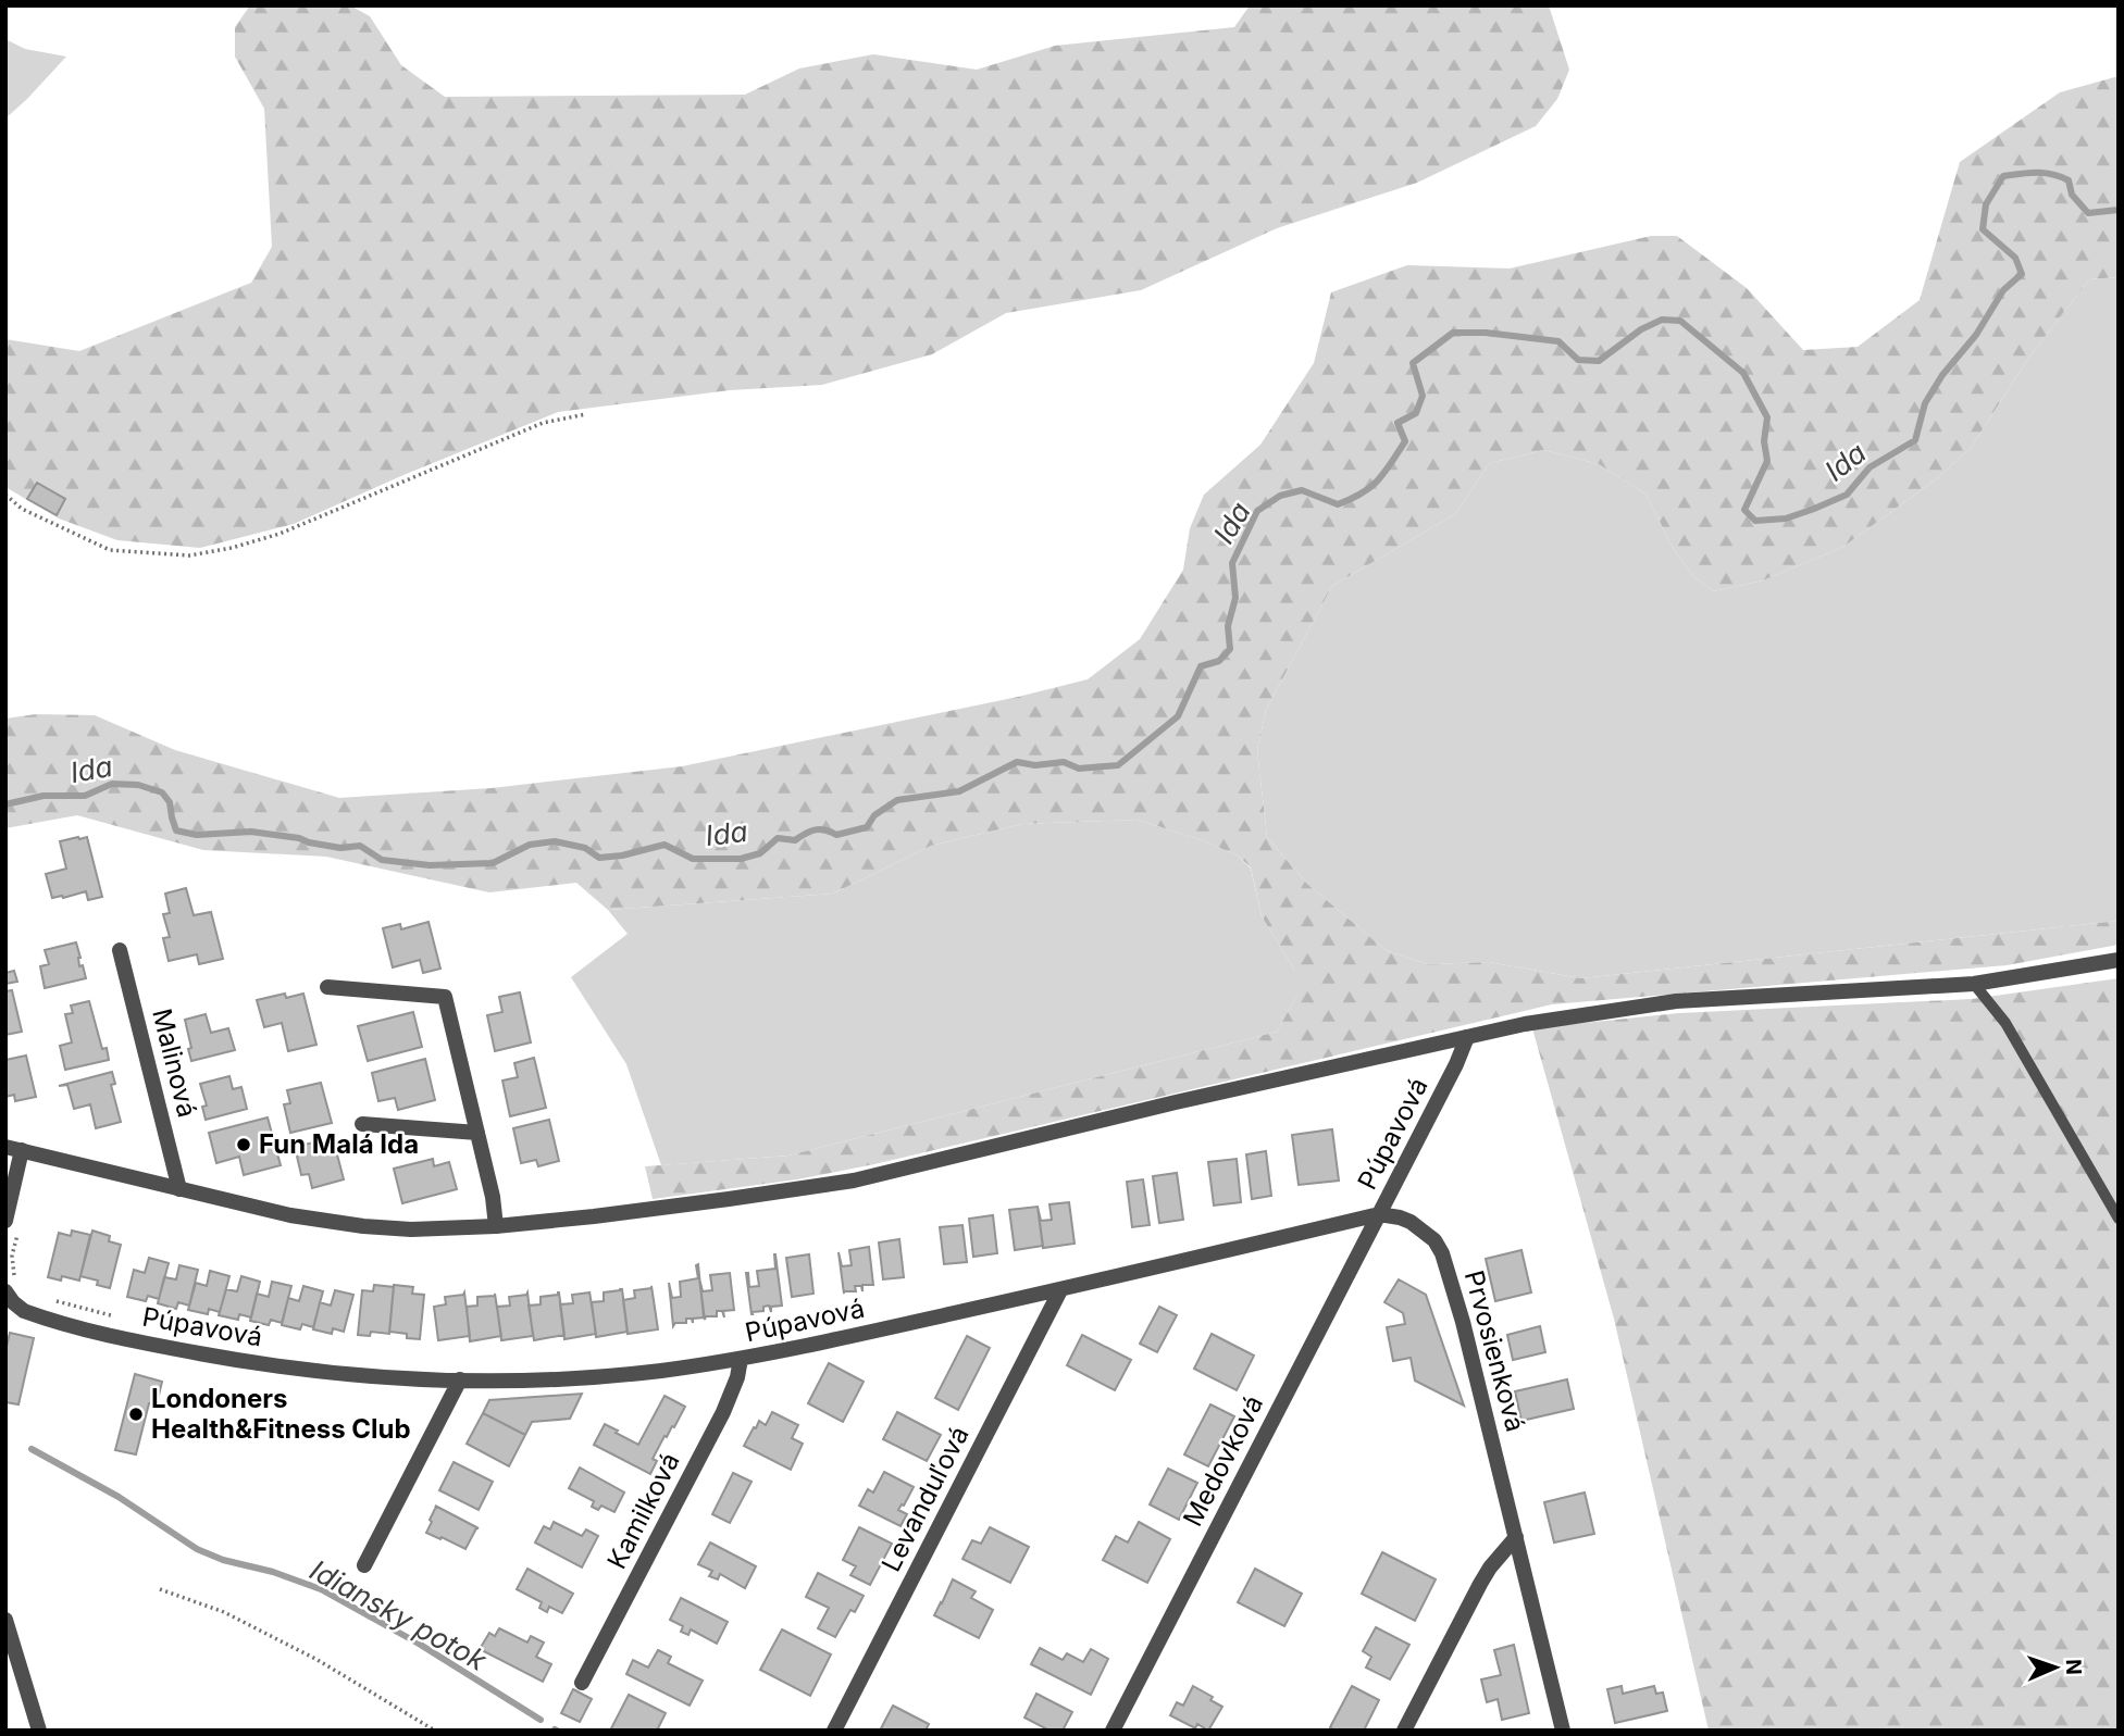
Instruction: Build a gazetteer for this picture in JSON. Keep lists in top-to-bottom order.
{
  "streets": {
    "street": [
      "Malinová",
      "Púpavová",
      "Prvosienková",
      "Medovková",
      "Levanduľová",
      "Kamilková"
    ]
  },
  "crossings": [
    ["Púpavová", "Prvosienková"],
    ["Púpavová", "Medovková"],
    ["Púpavová", "Levanduľová"],
    ["Púpavová", "Kamilková"],
    ["Prvosienková", "Medovková"]
  ],
  "water": ["Ida", "Idiansky potok"],
  "places": ["Fun Malá Ida", "Londoners Health&Fitness Club"],
  "north": "right"
}
